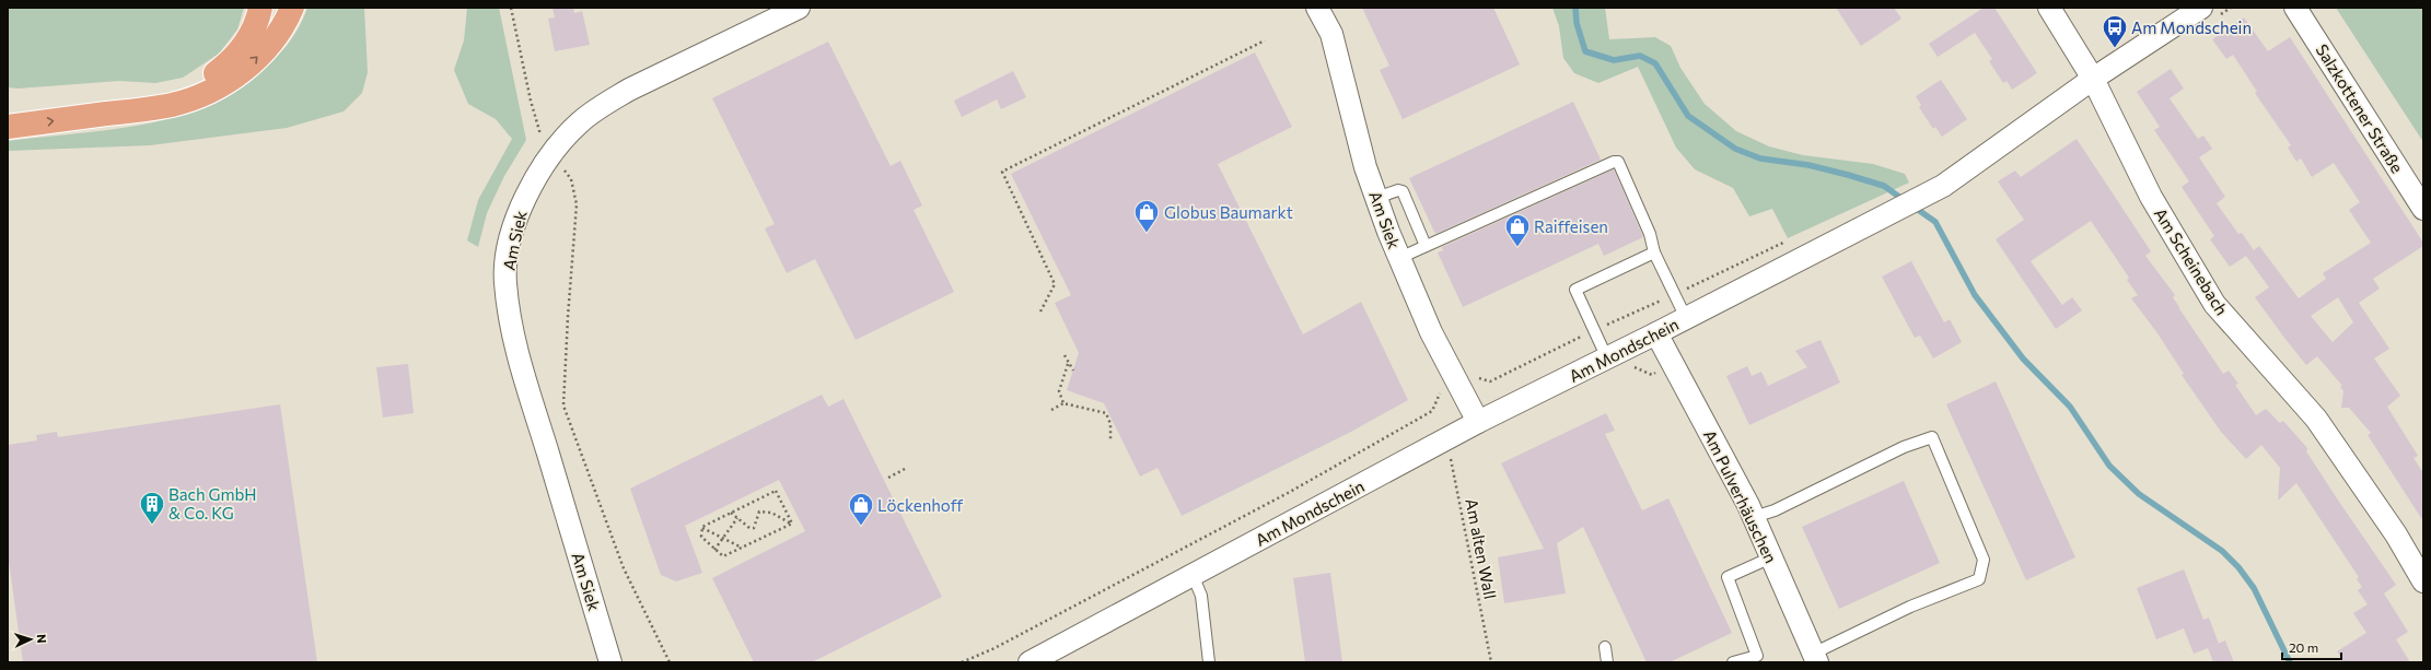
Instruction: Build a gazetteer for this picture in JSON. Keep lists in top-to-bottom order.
{
  "streets": {
    "street": [
      "Salzkottener Straße",
      "Am Siek",
      "Am Scheinebach",
      "Am Mondschein",
      "Am Pulverhäuschen"
    ],
    "path": ["Am alten Wall"]
  },
  "crossings": [
    ["Am Siek", "Am Mondschein"],
    ["Am Scheinebach", "Am Mondschein"],
    ["Am Mondschein", "Am Pulverhäuschen"],
    ["Am Mondschein", "Am alten Wall"]
  ],
  "places": {
    "bus stop": ["Am Mondschein"],
    "shop": ["Globus Baumarkt", "Raiffeisen", "Löckenhoff"],
    "building": ["Bach GmbH & Co. KG"]
  },
  "scale_bar": "20 m",
  "north": "right"
}
